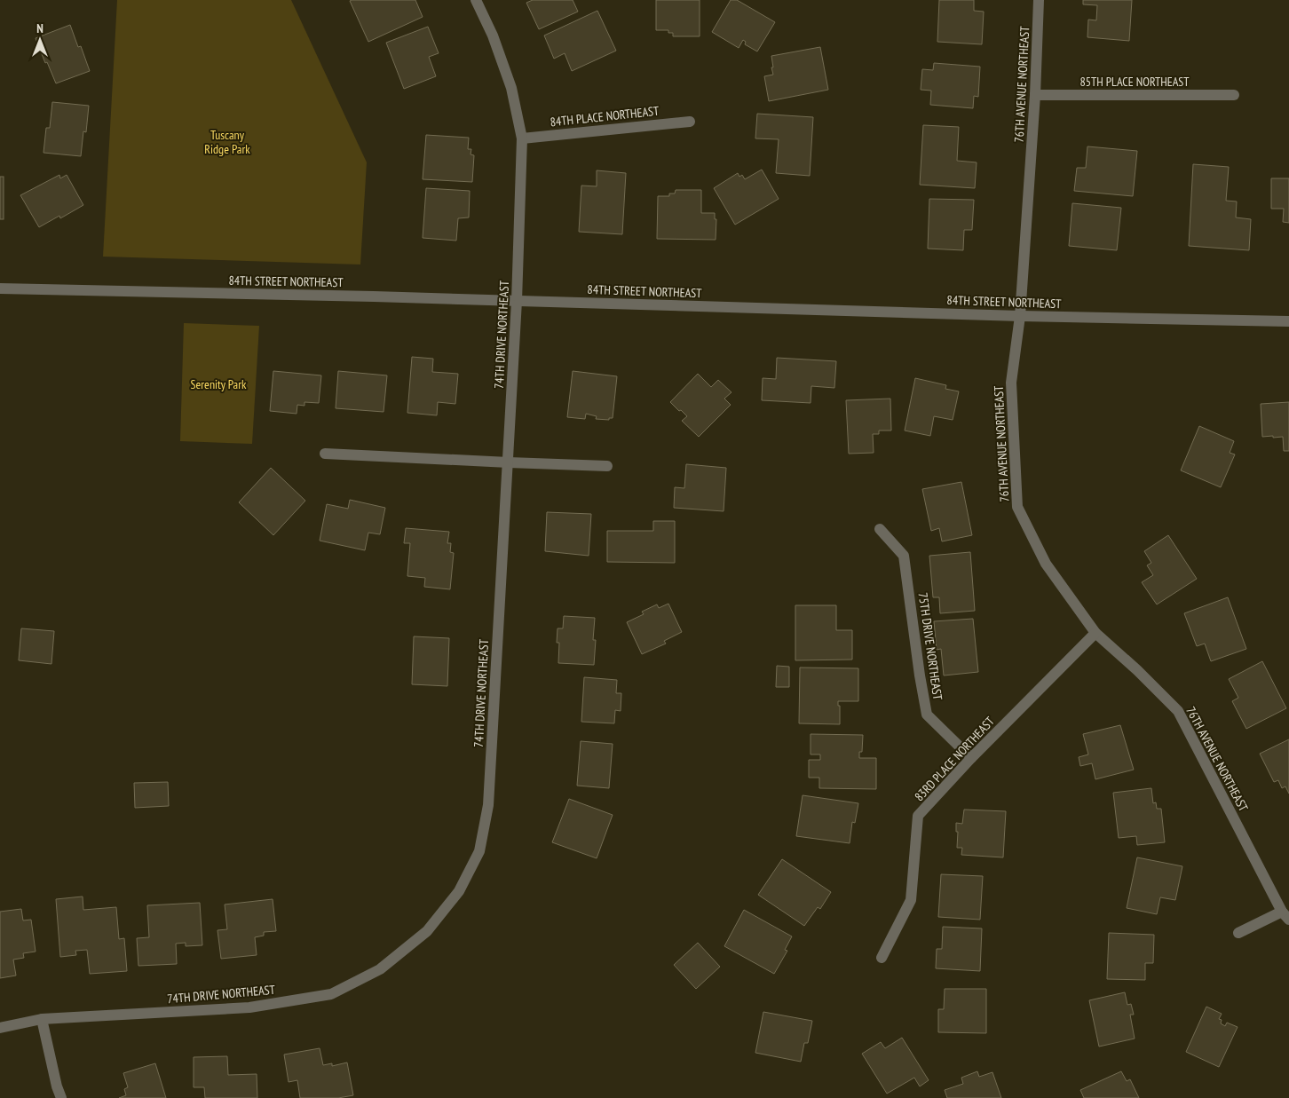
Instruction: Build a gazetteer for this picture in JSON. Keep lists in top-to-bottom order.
{
  "streets": {
    "street": [
      "85TH PLACE NORTHEAST",
      "76TH AVENUE NORTHEAST",
      "84TH PLACE NORTHEAST",
      "84TH STREET NORTHEAST",
      "74TH DRIVE NORTHEAST",
      "75TH DRIVE NORTHEAST",
      "83RD PLACE NORTHEAST"
    ]
  },
  "crossings": [
    ["85TH PLACE NORTHEAST", "76TH AVENUE NORTHEAST"],
    ["76TH AVENUE NORTHEAST", "84TH STREET NORTHEAST"],
    ["76TH AVENUE NORTHEAST", "83RD PLACE NORTHEAST"],
    ["84TH PLACE NORTHEAST", "74TH DRIVE NORTHEAST"],
    ["84TH STREET NORTHEAST", "74TH DRIVE NORTHEAST"],
    ["75TH DRIVE NORTHEAST", "83RD PLACE NORTHEAST"]
  ],
  "parks": ["Tuscany Ridge Park", "Serenity Park"],
  "north": "top"
}
